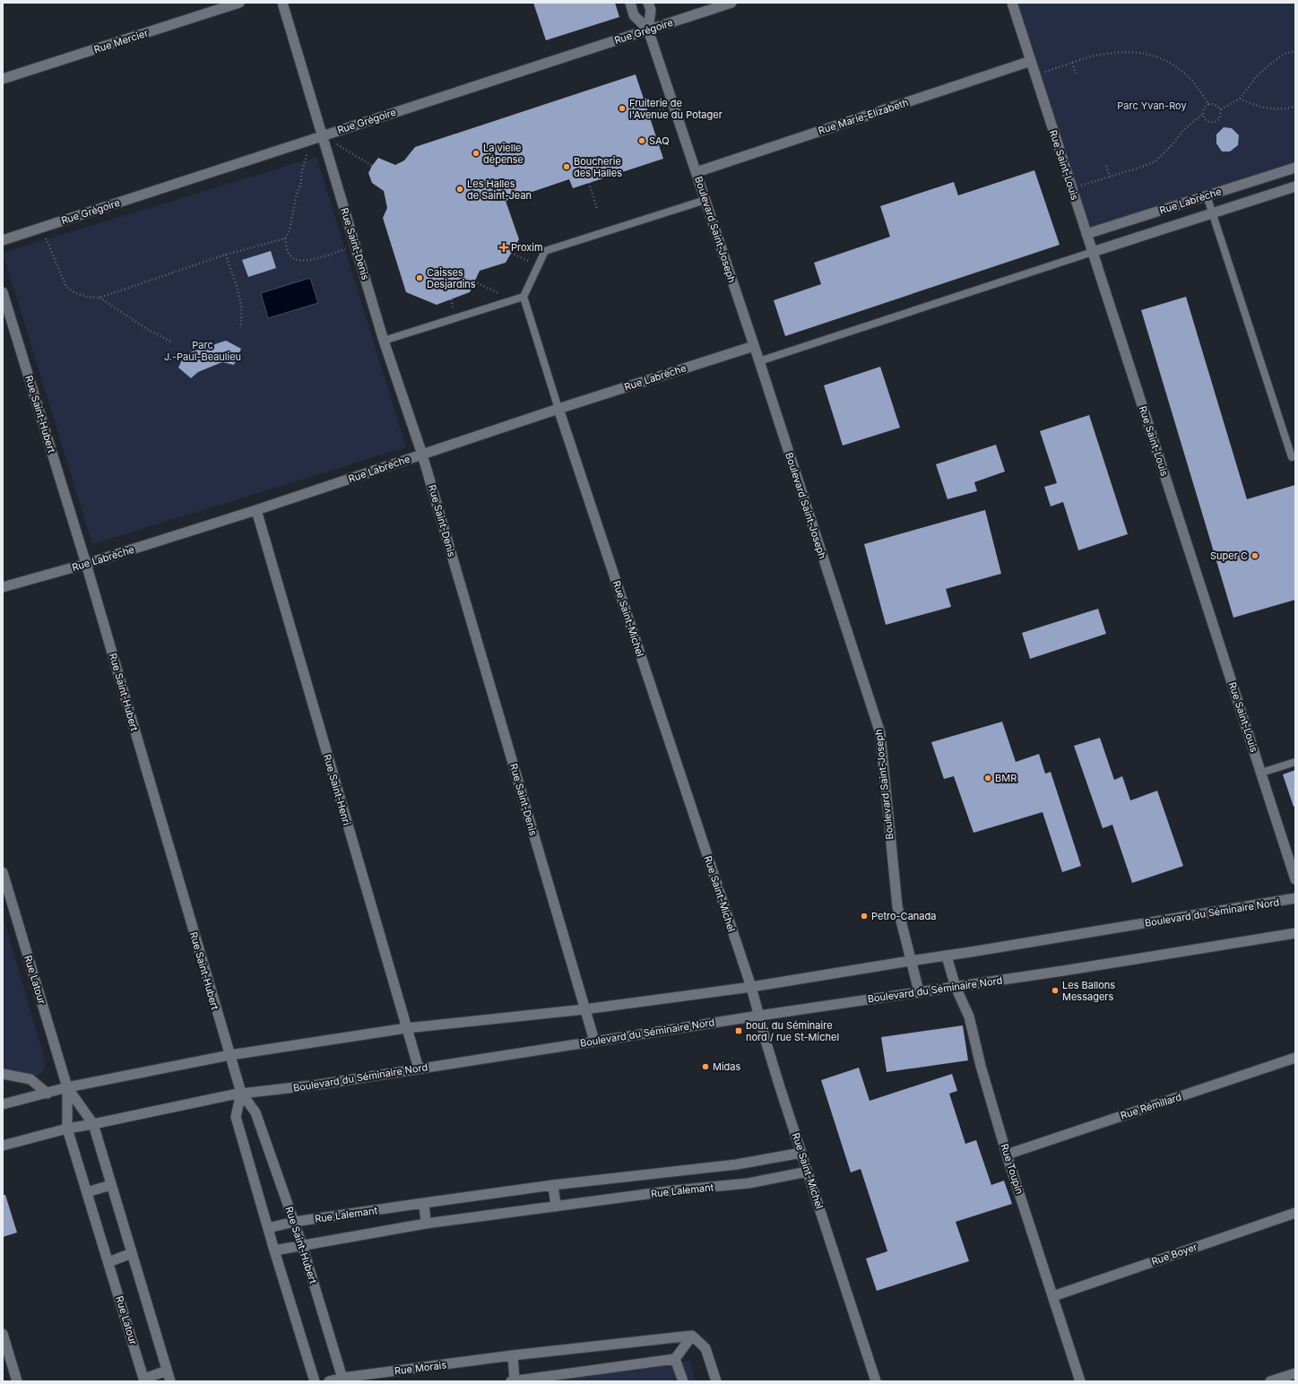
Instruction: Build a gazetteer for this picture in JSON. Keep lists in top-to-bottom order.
{
  "streets": {
    "street": [
      "Rue Grégoire",
      "Rue Mercier",
      "Rue Marie-Elizabeth",
      "Rue Saint-Louis",
      "Rue Labrèche",
      "Boulevard Saint-Joseph",
      "Rue Saint-Denis",
      "Rue Saint-Hubert",
      "Rue Saint-Michel",
      "Rue Saint-Henri",
      "Boulevard du Séminaire Nord",
      "Rue Latour",
      "Rue Rémillard",
      "Rue Toupin",
      "Rue Lalemant",
      "Rue Boyer",
      "Rue Morais"
    ]
  },
  "crossings": [
    ["Rue Grégoire", "Boulevard Saint-Joseph"],
    ["Rue Grégoire", "Rue Saint-Denis"],
    ["Rue Marie-Elizabeth", "Rue Saint-Louis"],
    ["Rue Marie-Elizabeth", "Boulevard Saint-Joseph"],
    ["Rue Saint-Louis", "Rue Labrèche"],
    ["Rue Labrèche", "Boulevard Saint-Joseph"],
    ["Rue Labrèche", "Rue Saint-Denis"],
    ["Rue Labrèche", "Rue Saint-Hubert"],
    ["Rue Labrèche", "Rue Saint-Michel"],
    ["Rue Labrèche", "Rue Saint-Henri"],
    ["Boulevard Saint-Joseph", "Boulevard du Séminaire Nord"],
    ["Rue Saint-Denis", "Boulevard du Séminaire Nord"],
    ["Rue Saint-Hubert", "Boulevard du Séminaire Nord"],
    ["Rue Saint-Hubert", "Rue Lalemant"],
    ["Rue Saint-Hubert", "Rue Morais"],
    ["Rue Saint-Michel", "Boulevard du Séminaire Nord"],
    ["Rue Saint-Michel", "Rue Lalemant"],
    ["Rue Saint-Henri", "Boulevard du Séminaire Nord"],
    ["Boulevard du Séminaire Nord", "Rue Latour"],
    ["Boulevard du Séminaire Nord", "Rue Toupin"],
    ["Rue Rémillard", "Rue Toupin"],
    ["Rue Toupin", "Rue Boyer"]
  ],
  "parks": ["Parc Yvan-Roy", "Parc J.-Paul-Beaulieu"],
  "places": {
    "other": [
      "Fruiterie de l'Avenue du Potager",
      "SAQ",
      "La vielle dépense",
      "Boucherie des Halles",
      "Les Halles de Saint-Jean",
      "Caisses Desjardins",
      "Super C",
      "BMR",
      "Petro-Canada",
      "Les Ballons Messagers",
      "Midas"
    ],
    "health": ["Proxim"],
    "transit": ["boul. du Séminaire nord / rue St-Michel"]
  }
}
